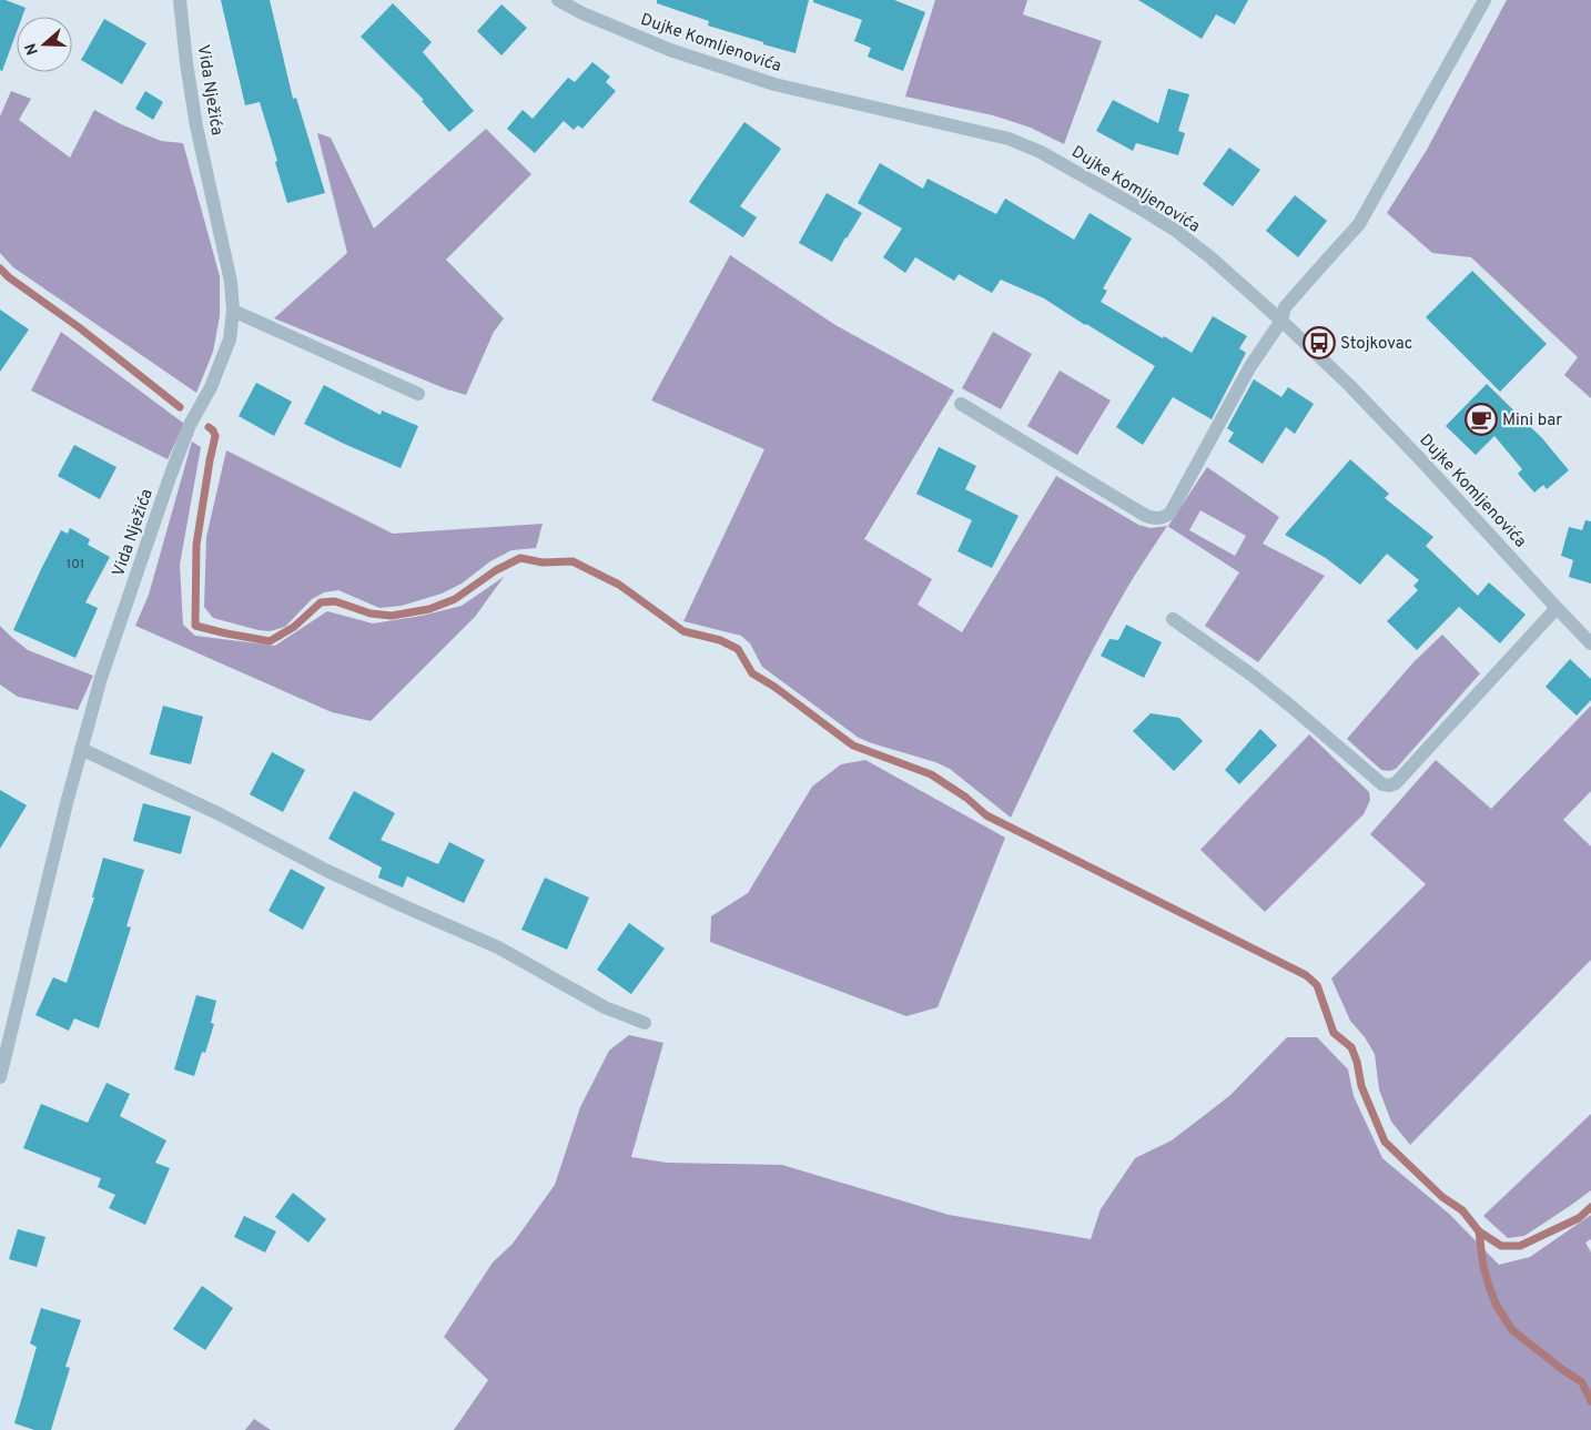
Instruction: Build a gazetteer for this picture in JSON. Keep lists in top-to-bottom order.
{
  "streets": {
    "street": ["Dujke Komljenovića", "Vida Nježića"]
  },
  "places": {
    "bus stop": ["Stojkovac"],
    "cafe": ["Mini bar"]
  },
  "house_numbers": ["101"],
  "north": "left"
}
